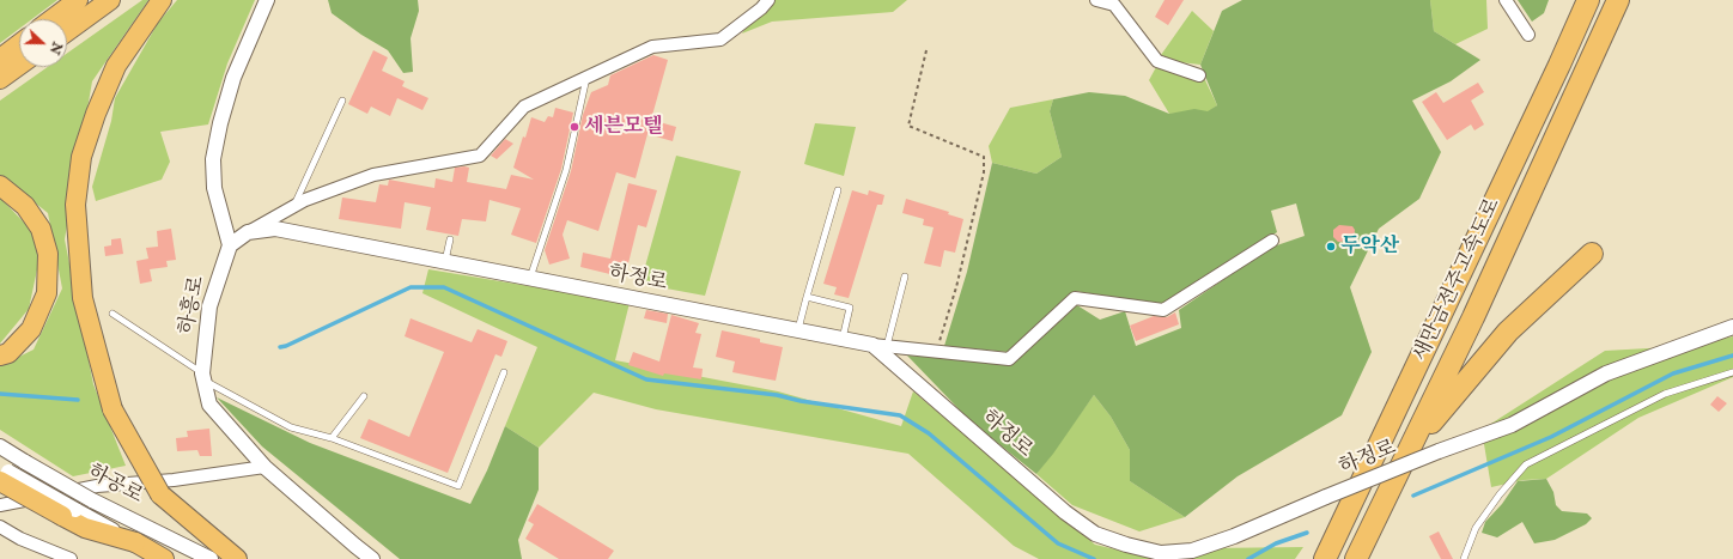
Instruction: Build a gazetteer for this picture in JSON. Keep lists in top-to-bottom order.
{
  "streets": {
    "highway": ["새만금전주고속도로"],
    "street": ["하정로", "하흥로", "하공로"]
  },
  "crossings": [
    ["하정로", "하흥로"]
  ],
  "places": ["세븐모텔", "두악산"],
  "north": "right"
}
